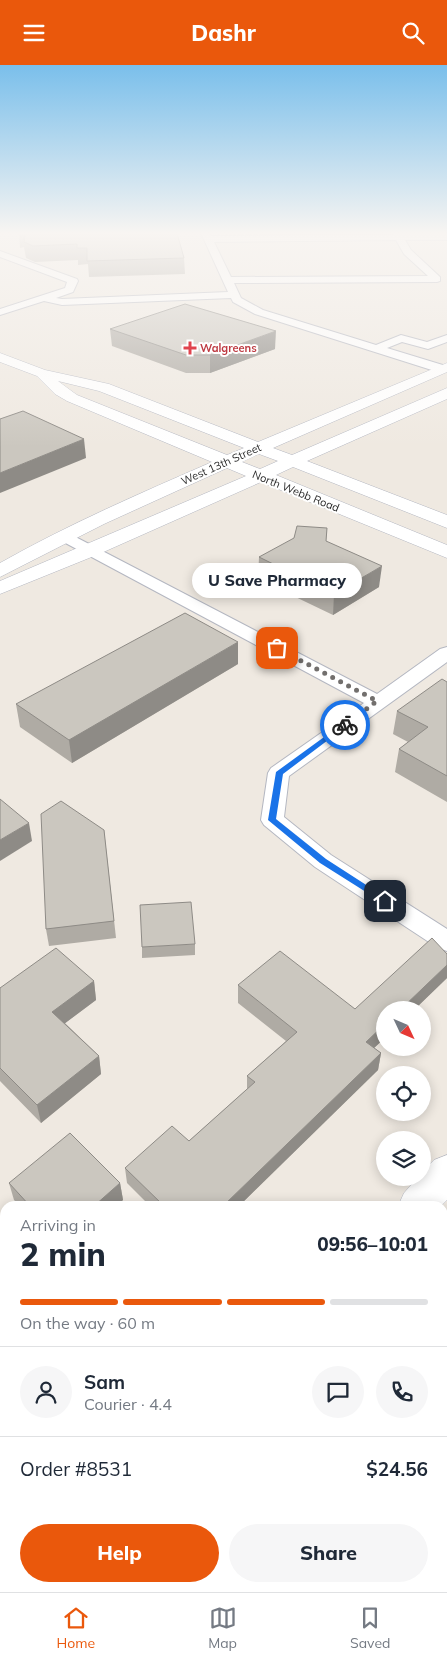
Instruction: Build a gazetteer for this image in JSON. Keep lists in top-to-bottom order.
{
  "streets": {
    "main road": ["West 13th Street", "North Webb Road"]
  },
  "crossings": [
    ["West 13th Street", "North Webb Road"]
  ],
  "places": {
    "health": ["Walgreens"],
    "other": ["U Save Pharmacy"]
  },
  "north": "bottom right",
  "page": {
    "header": "Dashr",
    "bubble": "U Save Pharmacy",
    "heading": ["2 min", "Arriving in", "09:56–10:01"],
    "panel": [
      "Sam",
      "Courier · 4.4",
      "Order #8531",
      "$24.56"
    ],
    "bar": "On the way · 60 m",
    "buttons": ["Help", "Share"],
    "tabs": ["Home", "Map", "Saved"]
  }
}
